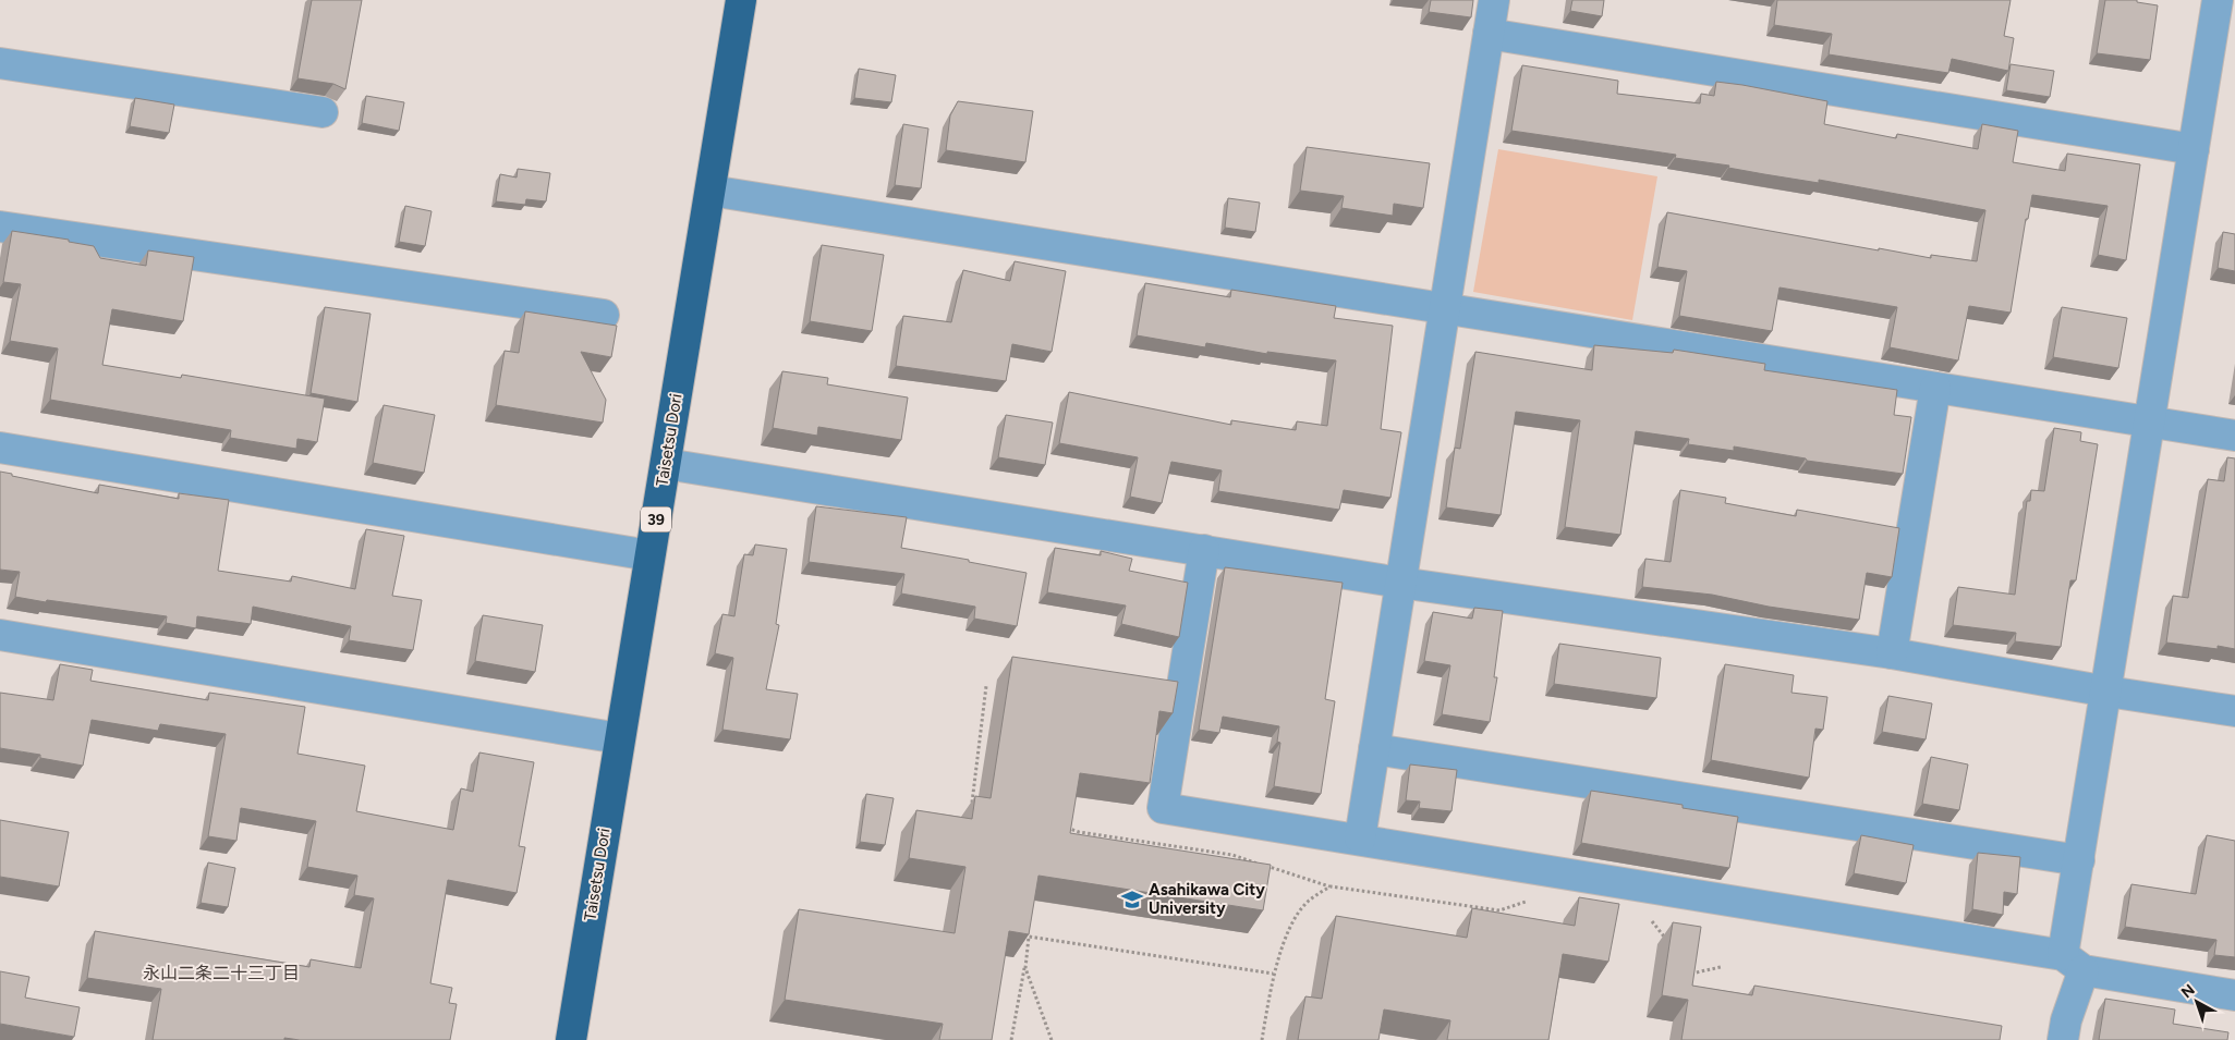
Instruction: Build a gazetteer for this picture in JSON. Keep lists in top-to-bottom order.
{
  "streets": {
    "highway": ["Taisetsu Dori", "39"]
  },
  "districts": ["永山二条二十三丁目"],
  "places": {
    "school or university": ["Asahikawa City University"]
  },
  "north": "top left"
}
